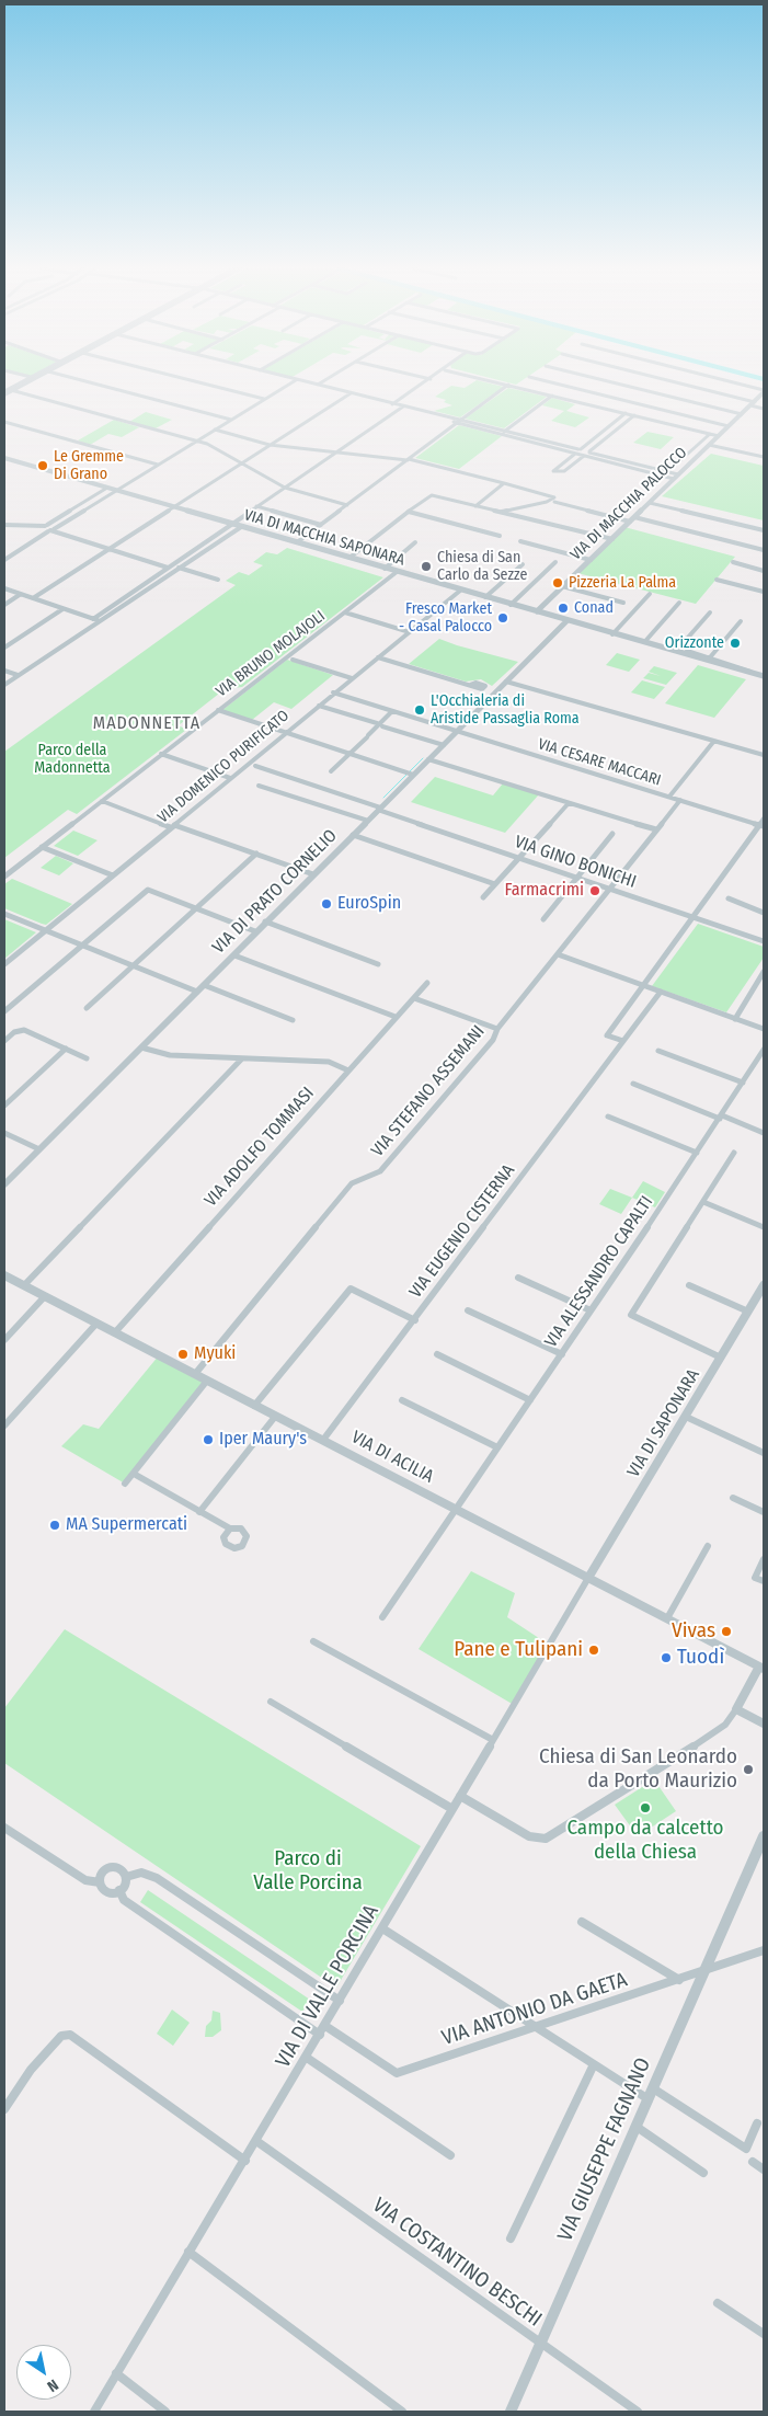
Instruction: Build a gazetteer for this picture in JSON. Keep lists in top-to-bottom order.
{
  "streets": {
    "street": [
      "VIA DI MACCHIA PALOCCO",
      "VIA DI MACCHIA SAPONARA",
      "VIA BRUNO MOLAJOLI",
      "VIA CESARE MACCARI",
      "VIA DOMENICO PURIFICATO",
      "VIA GINO BONICHI",
      "VIA DI PRATO CORNELIO",
      "VIA STEFANO ASSEMANI",
      "VIA ADOLFO TOMMASI",
      "VIA EUGENIO CISTERNA",
      "VIA ALESSANDRO CAPALTI",
      "VIA DI SAPONARA",
      "VIA DI ACILIA",
      "VIA DI VALLE PORCINA",
      "VIA ANTONIO DA GAETA",
      "VIA GIUSEPPE FAGNANO",
      "VIA COSTANTINO BESCHI"
    ]
  },
  "crossings": [
    ["VIA DI MACCHIA PALOCCO", "VIA DI MACCHIA SAPONARA"],
    ["VIA DI MACCHIA SAPONARA", "VIA BRUNO MOLAJOLI"],
    ["VIA DI MACCHIA SAPONARA", "VIA DOMENICO PURIFICATO"],
    ["VIA DI MACCHIA SAPONARA", "VIA DI PRATO CORNELIO"],
    ["VIA CESARE MACCARI", "VIA DOMENICO PURIFICATO"],
    ["VIA CESARE MACCARI", "VIA DI PRATO CORNELIO"],
    ["VIA CESARE MACCARI", "VIA STEFANO ASSEMANI"],
    ["VIA GINO BONICHI", "VIA DI PRATO CORNELIO"],
    ["VIA GINO BONICHI", "VIA STEFANO ASSEMANI"],
    ["VIA STEFANO ASSEMANI", "VIA DI ACILIA"],
    ["VIA ADOLFO TOMMASI", "VIA DI ACILIA"],
    ["VIA EUGENIO CISTERNA", "VIA DI ACILIA"],
    ["VIA ALESSANDRO CAPALTI", "VIA DI ACILIA"],
    ["VIA DI SAPONARA", "VIA DI ACILIA"],
    ["VIA DI SAPONARA", "VIA DI VALLE PORCINA"],
    ["VIA DI ACILIA", "VIA DI VALLE PORCINA"],
    ["VIA DI VALLE PORCINA", "VIA ANTONIO DA GAETA"],
    ["VIA DI VALLE PORCINA", "VIA COSTANTINO BESCHI"],
    ["VIA ANTONIO DA GAETA", "VIA GIUSEPPE FAGNANO"],
    ["VIA GIUSEPPE FAGNANO", "VIA COSTANTINO BESCHI"]
  ],
  "districts": ["MADONNETTA"],
  "parks": ["Parco della Madonnetta", "Parco di Valle Porcina"],
  "places": [
    "Le Gremme Di Grano",
    "Chiesa di San Carlo da Sezze",
    "Pizzeria La Palma",
    "Conad",
    "Fresco Market - Casal Palocco",
    "Orizzonte",
    "L'Occhialeria di Aristide Passaglia Roma",
    "Farmacrimi",
    "EuroSpin",
    "Myuki",
    "Iper Maury's",
    "MA Supermercati",
    "Vivas",
    "Pane e Tulipani",
    "Tuodì",
    "Chiesa di San Leonardo da Porto Maurizio",
    "Campo da calcetto della Chiesa"
  ],
  "north": "bottom right"
}
